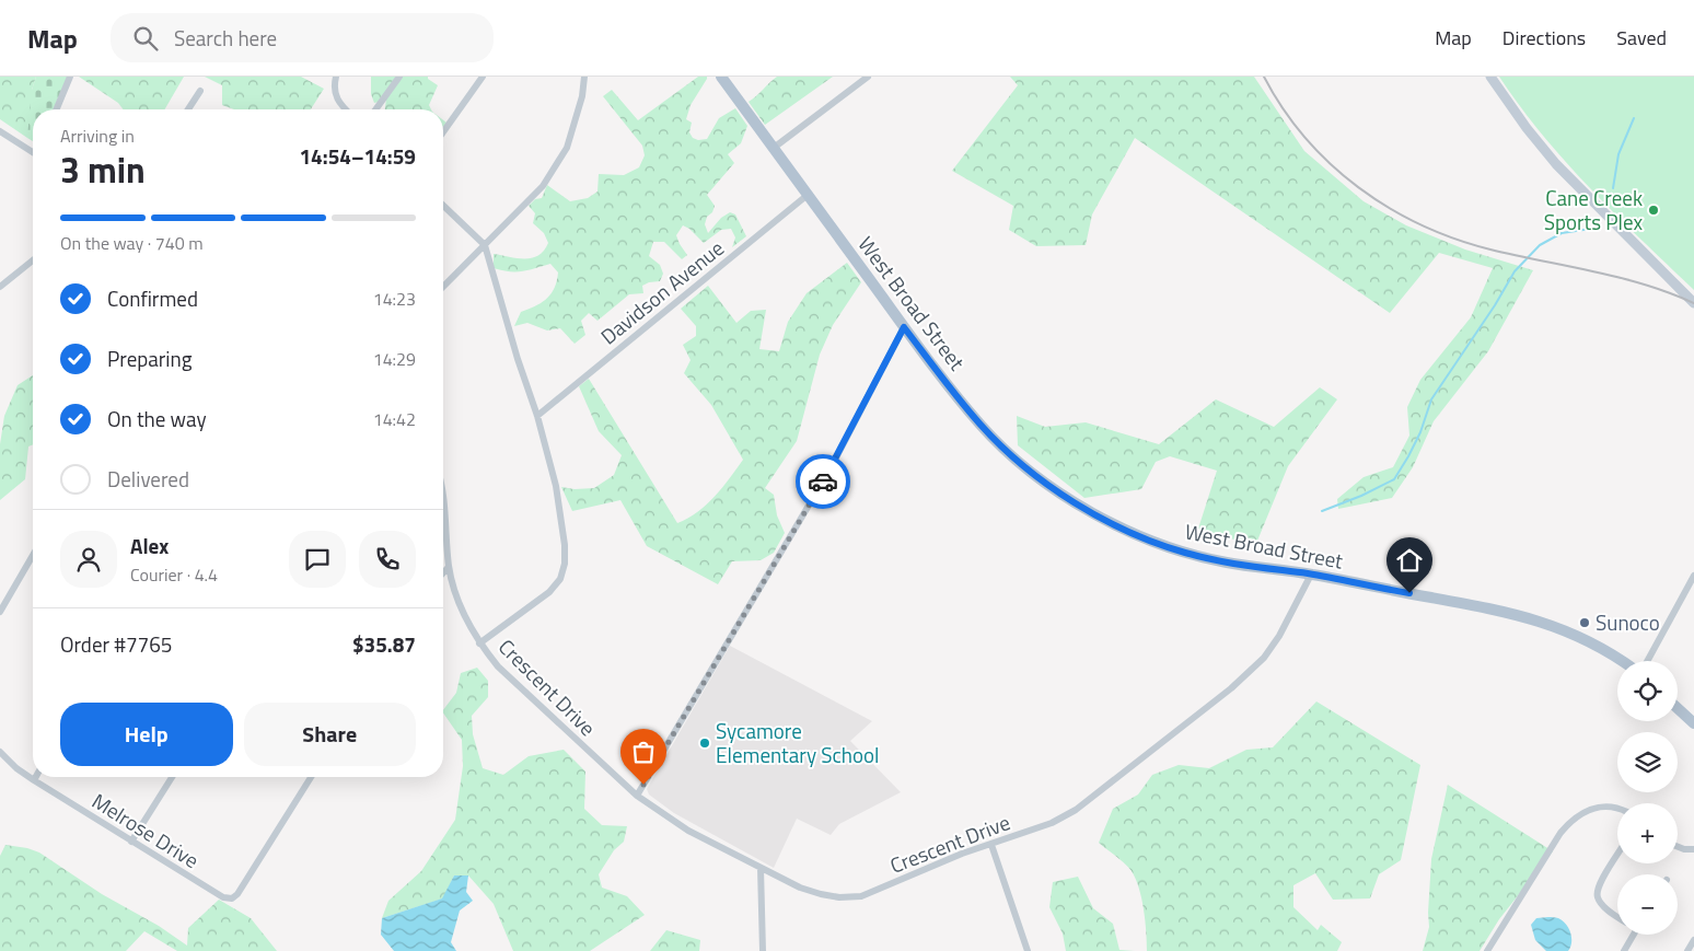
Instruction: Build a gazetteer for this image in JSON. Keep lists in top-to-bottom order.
{
  "streets": {
    "main road": ["West Broad Street"],
    "street": ["Davidson Avenue", "Crescent Drive", "Melrose Drive"]
  },
  "crossings": [
    ["Davidson Avenue", "West Broad Street"],
    ["Davidson Avenue", "Crescent Drive"],
    ["West Broad Street", "Crescent Drive"]
  ],
  "places": ["Cane Creek Sports Plex", "Sunoco", "Sycamore Elementary School"],
  "page": {
    "header": "Map",
    "search": "Search here",
    "nav": ["Map", "Directions", "Saved"],
    "heading": ["3 min", "Arriving in", "14:54–14:59"],
    "panel": [
      "Alex",
      "Courier · 4.4",
      "Order #7765",
      "$35.87"
    ],
    "bar": "On the way · 740 m",
    "list": [
      ["Confirmed", "14:23"],
      ["Preparing", "14:29"],
      ["On the way", "14:42"],
      "Delivered"
    ],
    "map_buttons": ["+", "−"],
    "buttons": ["Help", "Share"]
  }
}
